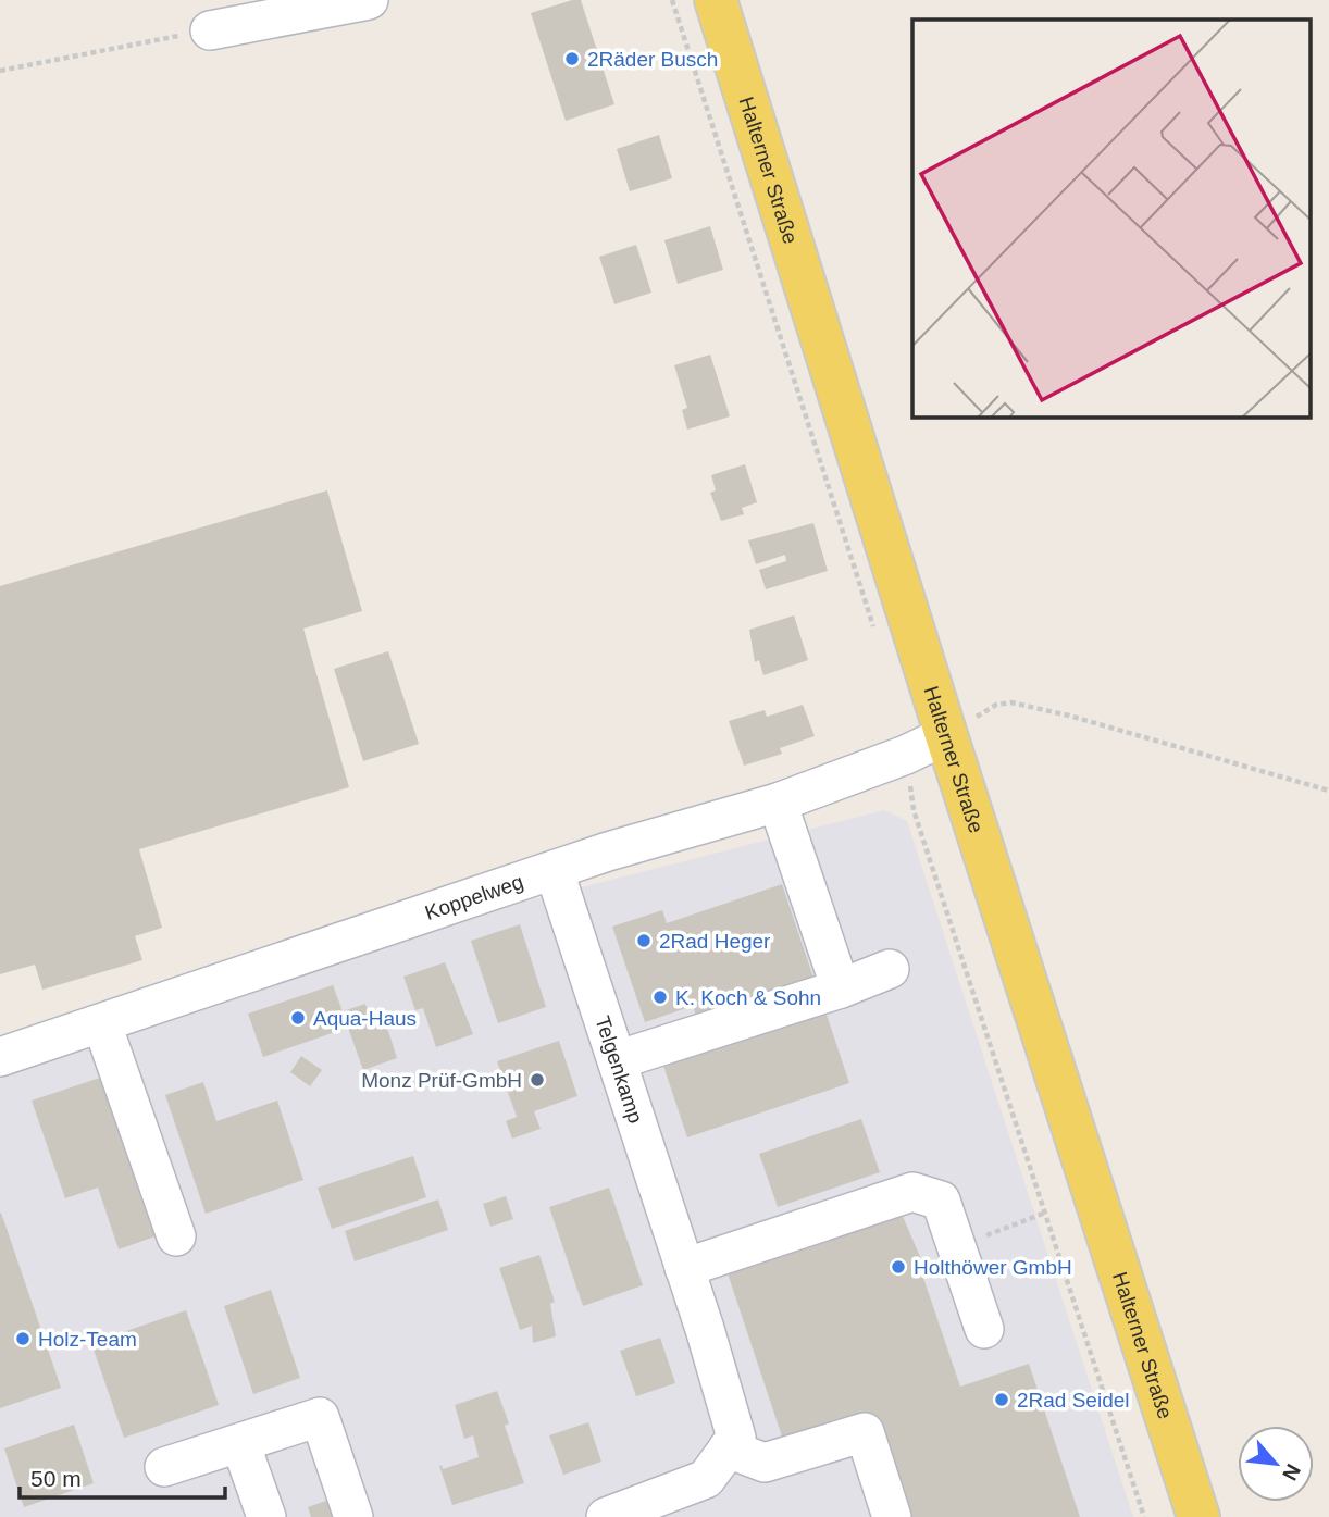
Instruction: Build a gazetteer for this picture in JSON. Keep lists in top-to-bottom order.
{
  "streets": {
    "main road": ["Halterner Straße"],
    "street": ["Koppelweg", "Telgenkamp"]
  },
  "crossings": [
    ["Halterner Straße", "Koppelweg"],
    ["Koppelweg", "Telgenkamp"]
  ],
  "places": [
    "2Räder Busch",
    "2Rad Heger",
    "K. Koch & Sohn",
    "Aqua-Haus",
    "Monz Prüf-GmbH",
    "Holthöwer GmbH",
    "Holz-Team",
    "2Rad Seidel"
  ],
  "scale_bar": "50 m",
  "north": "bottom right"
}
